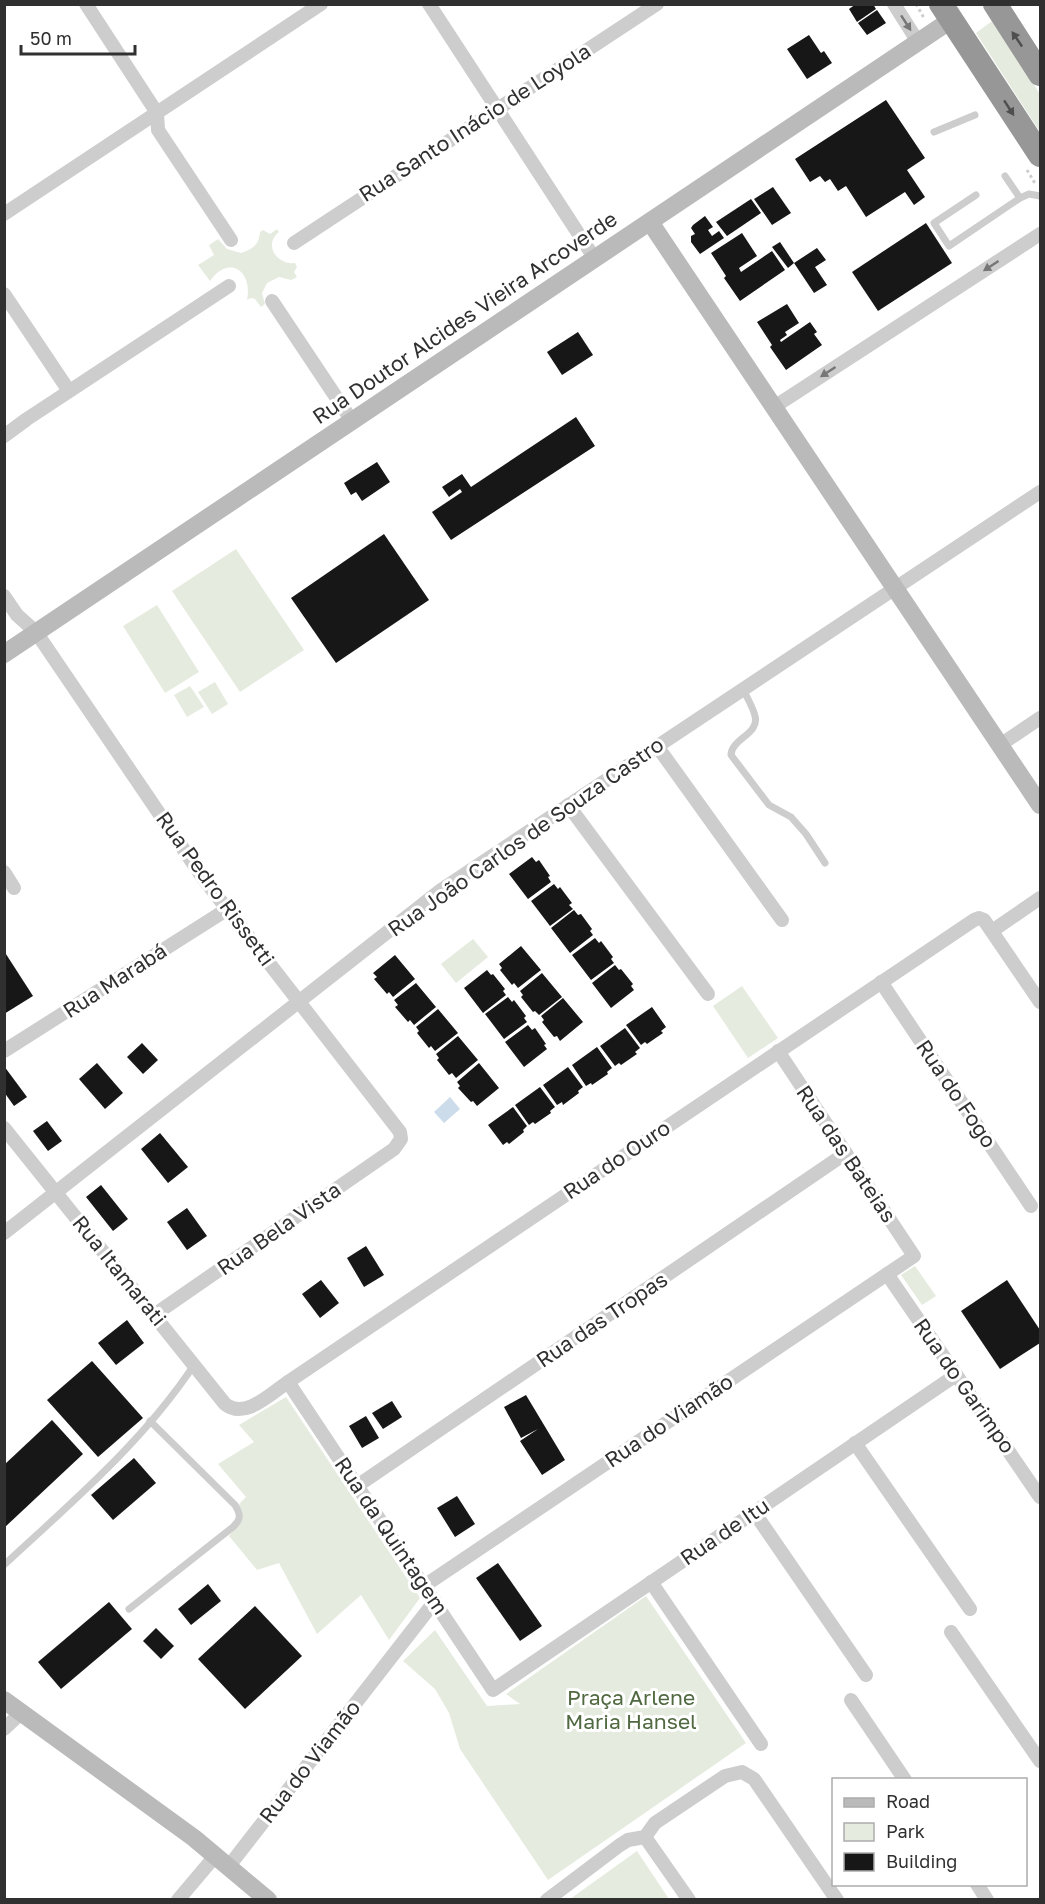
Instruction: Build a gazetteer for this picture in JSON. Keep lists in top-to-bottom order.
{
  "streets": {
    "street": [
      "Rua Santo Inácio de Loyola",
      "Rua Doutor Alcides Vieira Arcoverde",
      "Rua João Carlos de Souza Castro",
      "Rua Pedro Rissetti",
      "Rua Marabá",
      "Rua do Fogo",
      "Rua das Bateias",
      "Rua do Ouro",
      "Rua Bela Vista",
      "Rua Itamarati",
      "Rua das Tropas",
      "Rua do Garimpo",
      "Rua do Viamão",
      "Rua de Itu",
      "Rua da Quintagem"
    ]
  },
  "crossings": [
    ["Rua Doutor Alcides Vieira Arcoverde", "Rua Pedro Rissetti"],
    ["Rua João Carlos de Souza Castro", "Rua Pedro Rissetti"],
    ["Rua João Carlos de Souza Castro", "Rua Itamarati"],
    ["Rua Pedro Rissetti", "Rua Marabá"],
    ["Rua Pedro Rissetti", "Rua Bela Vista"],
    ["Rua do Fogo", "Rua do Ouro"],
    ["Rua das Bateias", "Rua do Ouro"],
    ["Rua das Bateias", "Rua das Tropas"],
    ["Rua das Bateias", "Rua do Viamão"],
    ["Rua do Ouro", "Rua Itamarati"],
    ["Rua do Ouro", "Rua da Quintagem"],
    ["Rua Bela Vista", "Rua Itamarati"],
    ["Rua das Tropas", "Rua da Quintagem"],
    ["Rua do Garimpo", "Rua do Viamão"],
    ["Rua do Garimpo", "Rua de Itu"],
    ["Rua do Viamão", "Rua da Quintagem"],
    ["Rua de Itu", "Rua da Quintagem"]
  ],
  "parks": ["Praça Arlene Maria Hansel"],
  "legend": ["Road", "Park", "Building"],
  "scale_bar": "50 m"
}
